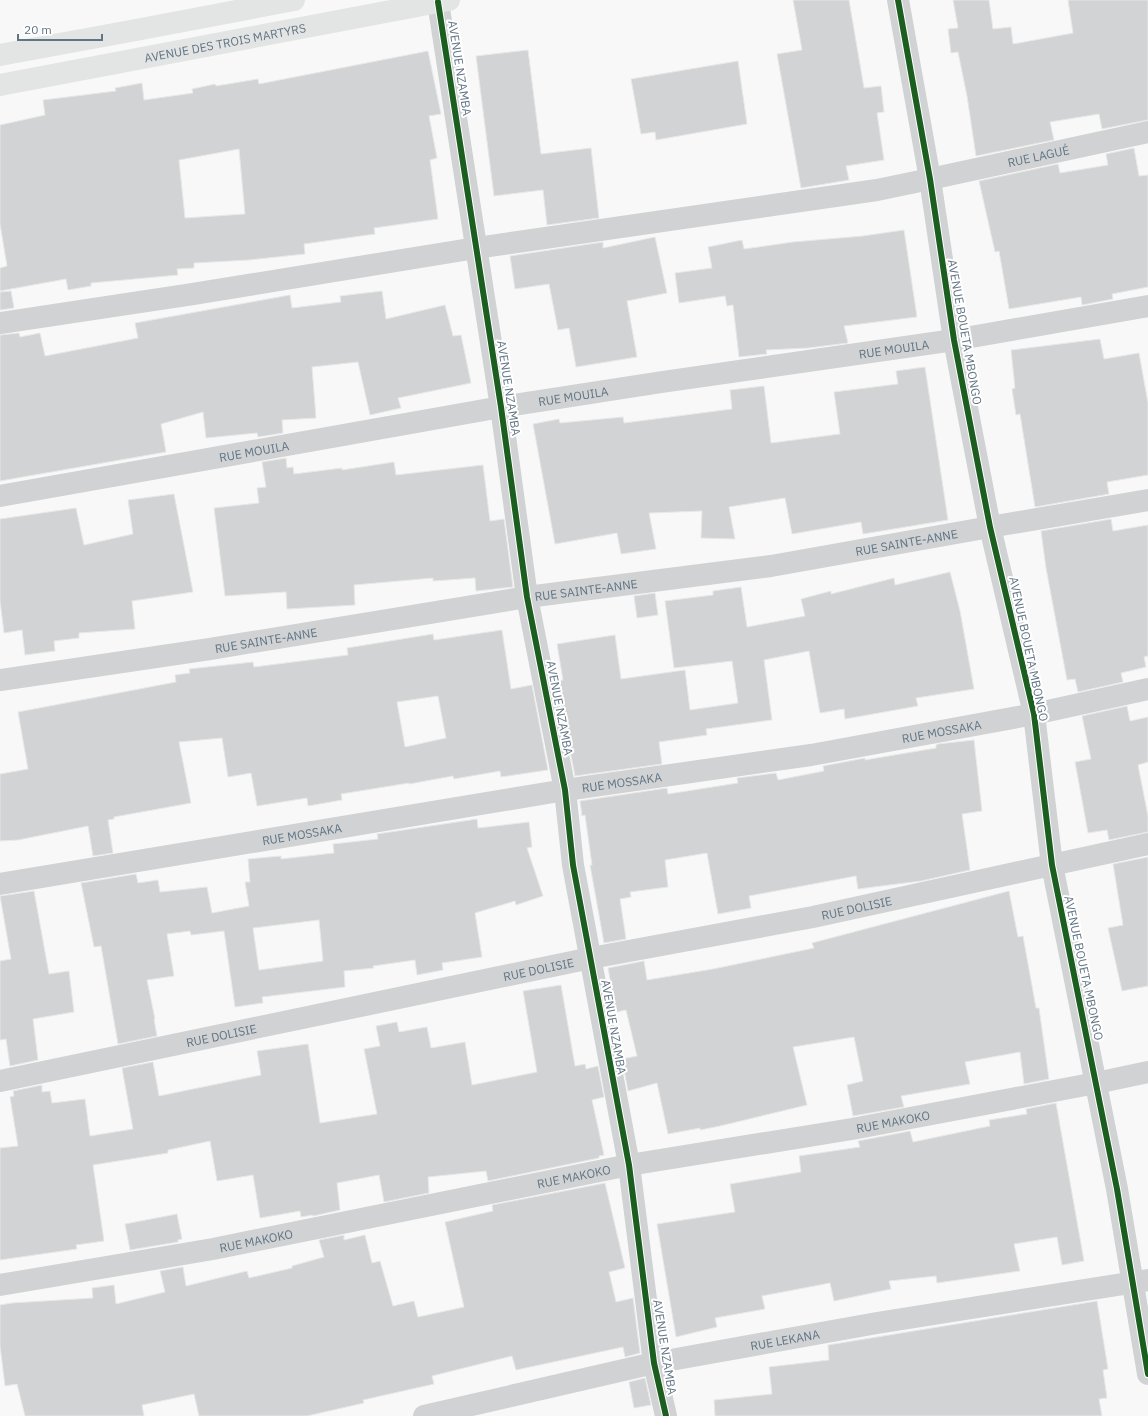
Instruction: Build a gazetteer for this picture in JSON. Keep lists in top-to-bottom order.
{
  "streets": {
    "main road": ["AVENUE DES TROIS MARTYRS"],
    "street": [
      "AVENUE NZAMBA",
      "RUE LAGUÉ",
      "AVENUE BOUETA MBONGO",
      "RUE MOUILA",
      "RUE SAINTE-ANNE",
      "RUE MOSSAKA",
      "RUE DOLISIE",
      "RUE MAKOKO",
      "RUE LEKANA"
    ]
  },
  "crossings": [
    ["AVENUE DES TROIS MARTYRS", "AVENUE NZAMBA"],
    ["AVENUE NZAMBA", "RUE LAGUÉ"],
    ["AVENUE NZAMBA", "RUE MOUILA"],
    ["AVENUE NZAMBA", "RUE SAINTE-ANNE"],
    ["AVENUE NZAMBA", "RUE MOSSAKA"],
    ["AVENUE NZAMBA", "RUE DOLISIE"],
    ["AVENUE NZAMBA", "RUE MAKOKO"],
    ["AVENUE NZAMBA", "RUE LEKANA"],
    ["RUE LAGUÉ", "AVENUE BOUETA MBONGO"],
    ["AVENUE BOUETA MBONGO", "RUE MOUILA"],
    ["AVENUE BOUETA MBONGO", "RUE SAINTE-ANNE"],
    ["AVENUE BOUETA MBONGO", "RUE MOSSAKA"],
    ["AVENUE BOUETA MBONGO", "RUE DOLISIE"],
    ["AVENUE BOUETA MBONGO", "RUE MAKOKO"],
    ["AVENUE BOUETA MBONGO", "RUE LEKANA"]
  ],
  "scale_bar": "20 m"
}
